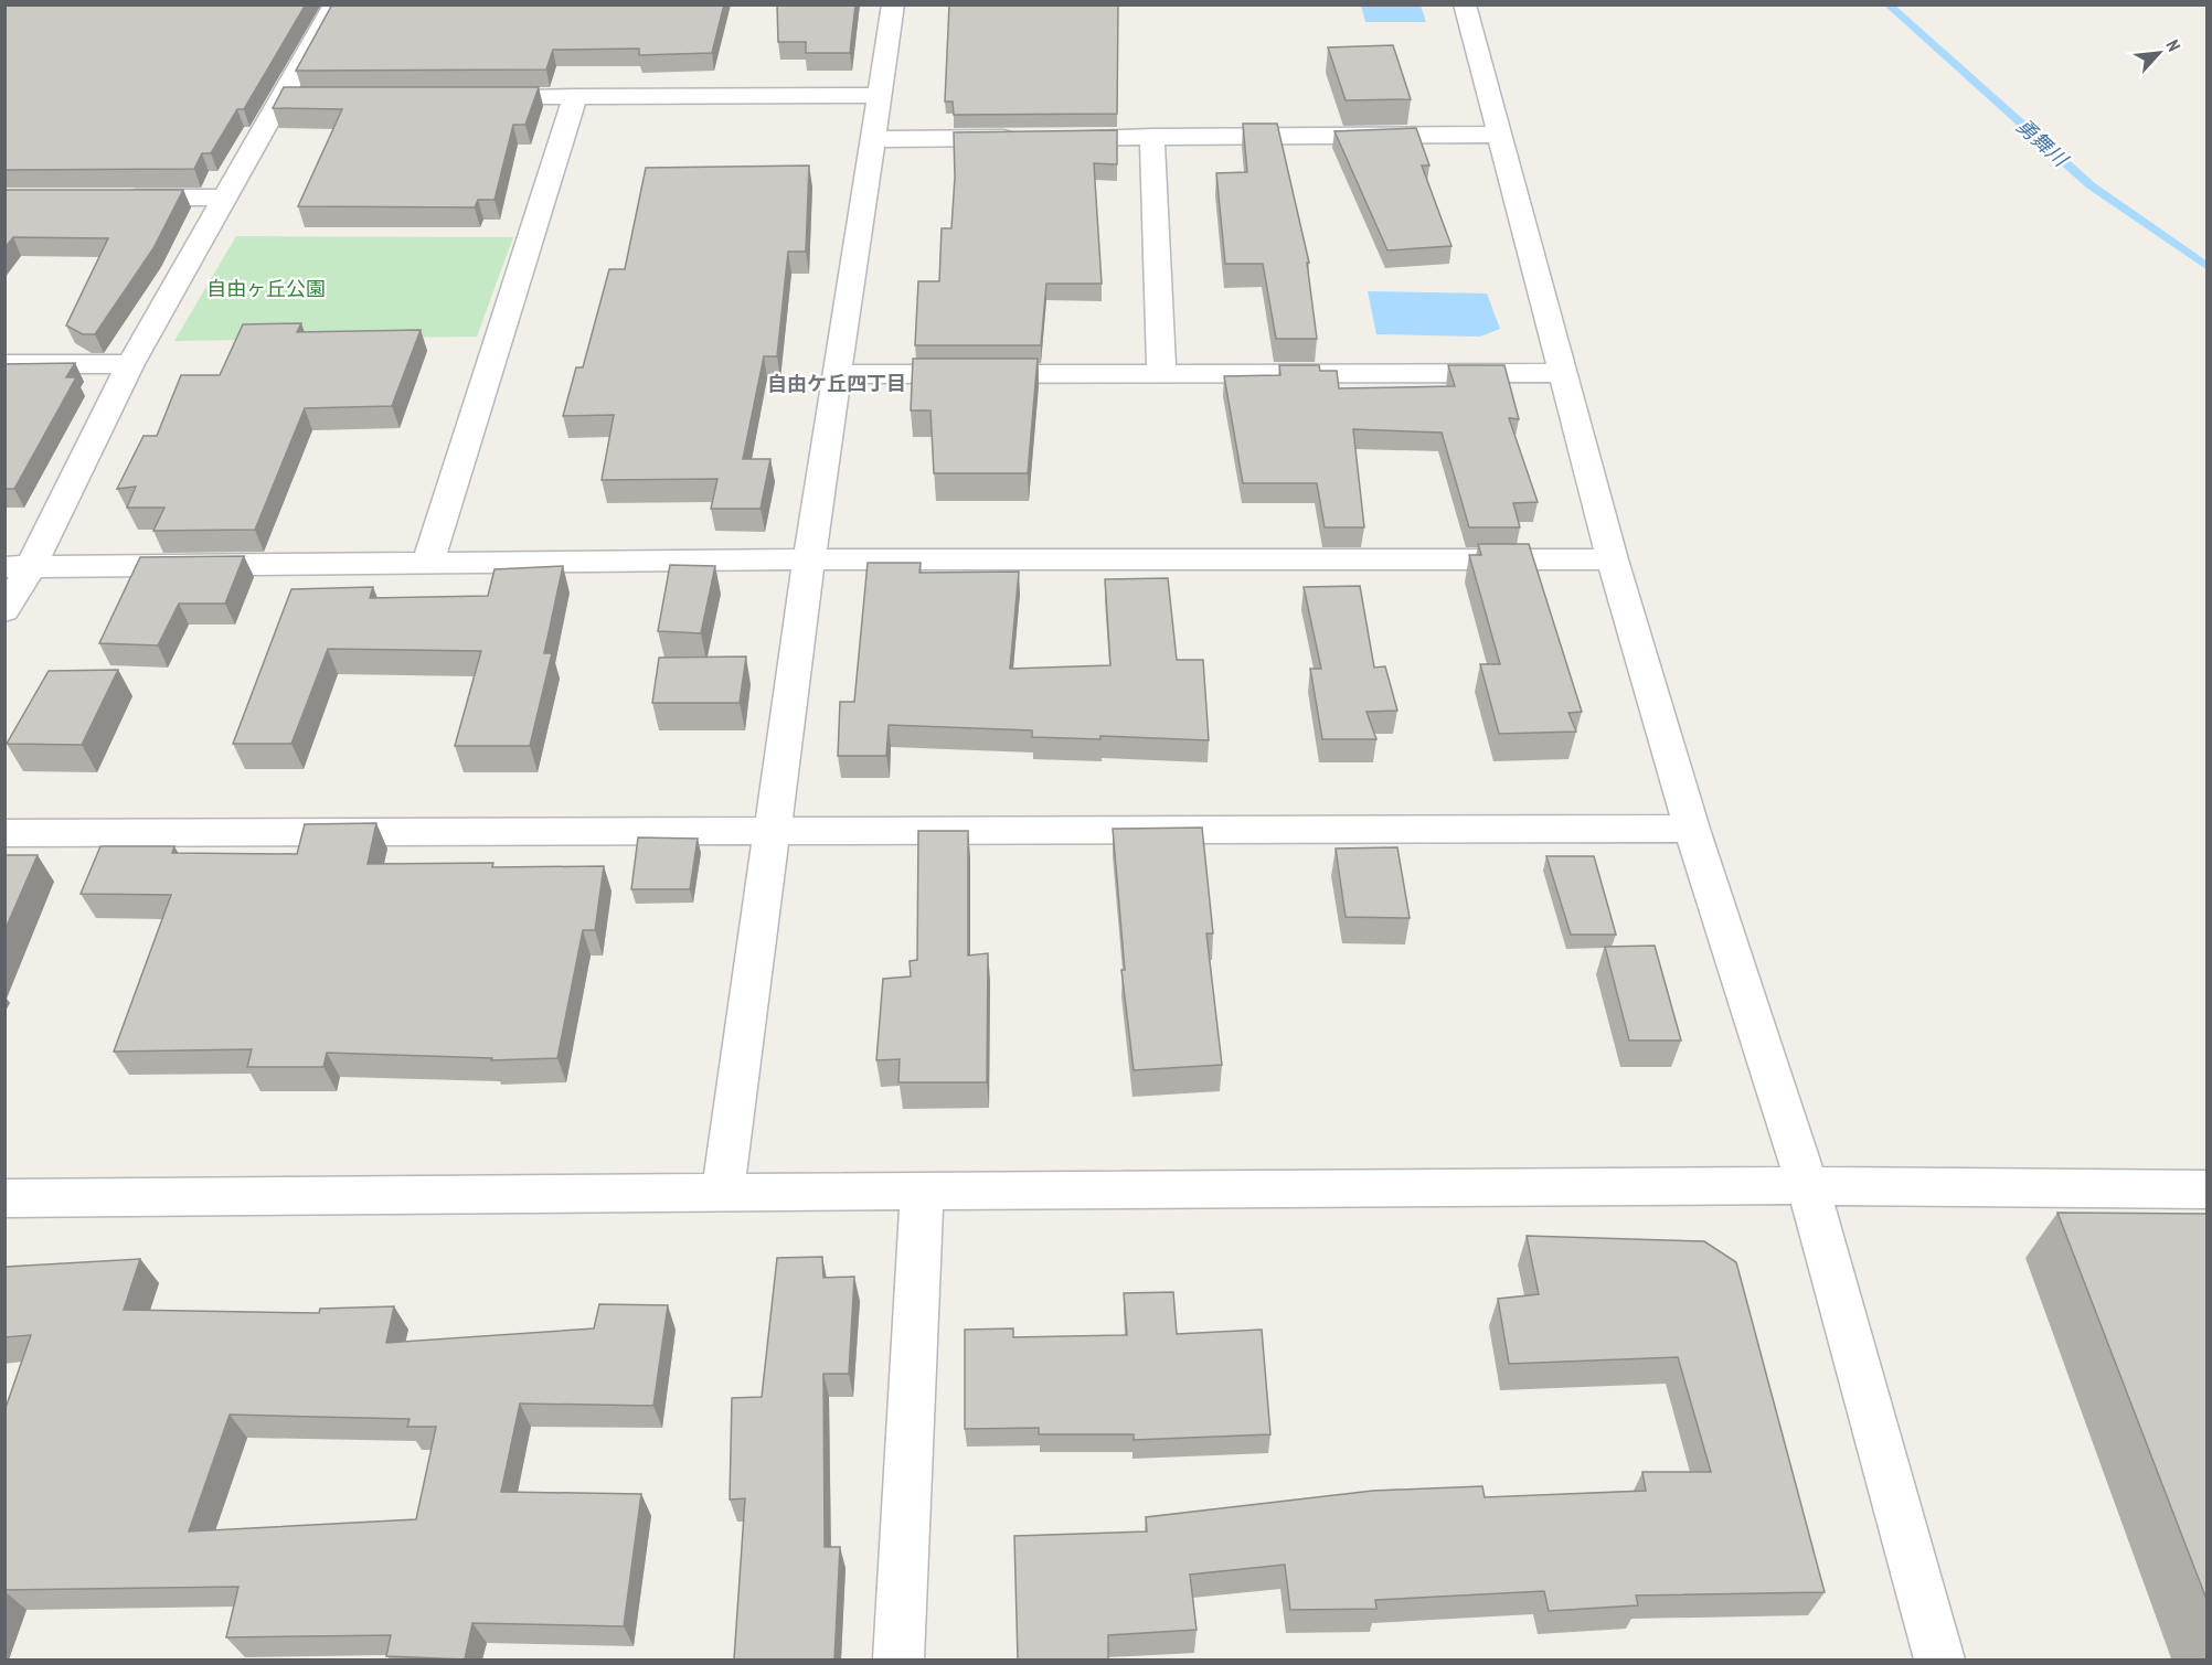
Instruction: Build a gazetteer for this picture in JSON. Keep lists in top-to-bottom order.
{
  "districts": ["自由ケ丘四丁目"],
  "water": ["勇舞川"],
  "parks": ["自由ヶ丘公園"],
  "north": "top right"
}
